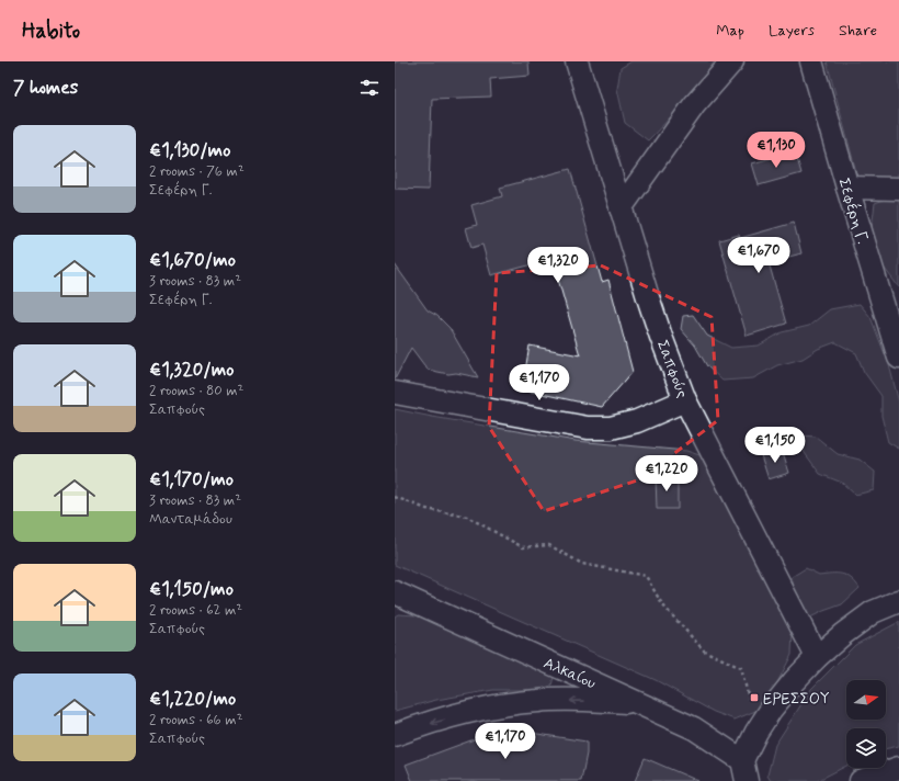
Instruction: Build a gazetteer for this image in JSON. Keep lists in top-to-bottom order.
{
  "streets": {
    "street": ["Σεφέρη Γ.", "Σαπφούς", "Αλκαίου"]
  },
  "places": {
    "transit": ["ΕΡΕΣΣΟΥ"]
  },
  "north": "right",
  "page": {
    "header": "Habito",
    "nav": ["Map", "Layers", "Share"],
    "heading": "7 homes",
    "list": [
      {
        "name": "€1,130/mo",
        "note": "2 rooms · 76 m² · Σεφέρη Γ."
      },
      {
        "name": "€1,670/mo",
        "note": "3 rooms · 83 m² · Σεφέρη Γ."
      },
      {
        "name": "€1,320/mo",
        "note": "2 rooms · 80 m² · Σαπφούς"
      },
      {
        "name": "€1,170/mo",
        "note": "3 rooms · 83 m² · Μανταμάδου"
      },
      {
        "name": "€1,150/mo",
        "note": "2 rooms · 62 m² · Σαπφούς"
      },
      {
        "name": "€1,220/mo",
        "note": "2 rooms · 66 m² · Σαπφούς"
      }
    ],
    "price": [
      "€1,130",
      "€1,670",
      "€1,320",
      "€1,170",
      "€1,150",
      "€1,220",
      "€1,170"
    ]
  }
}
